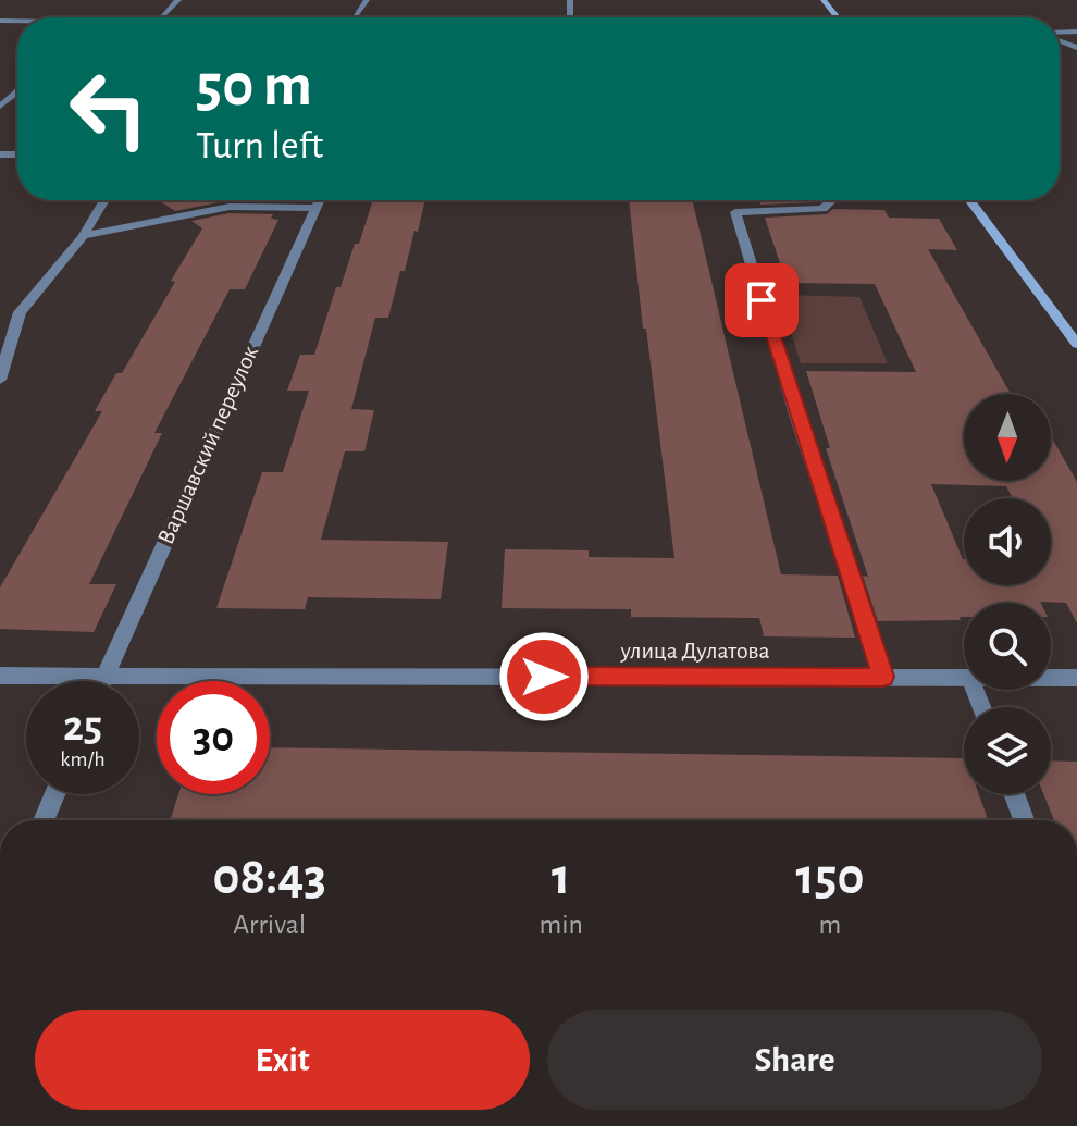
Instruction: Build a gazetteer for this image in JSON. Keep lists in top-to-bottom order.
{
  "streets": {
    "street": ["Варшавский переулок", "улица Дулатова"]
  },
  "crossings": [
    ["Варшавский переулок", "улица Дулатова"]
  ],
  "north": "bottom",
  "page": {
    "turn": ["50 m", "Turn left"],
    "speed": "25 km/h",
    "limit": "30",
    "eta": [
      "08:43",
      "Arrival",
      "1",
      "min",
      "150",
      "m"
    ],
    "buttons": ["Exit", "Share"]
  }
}
